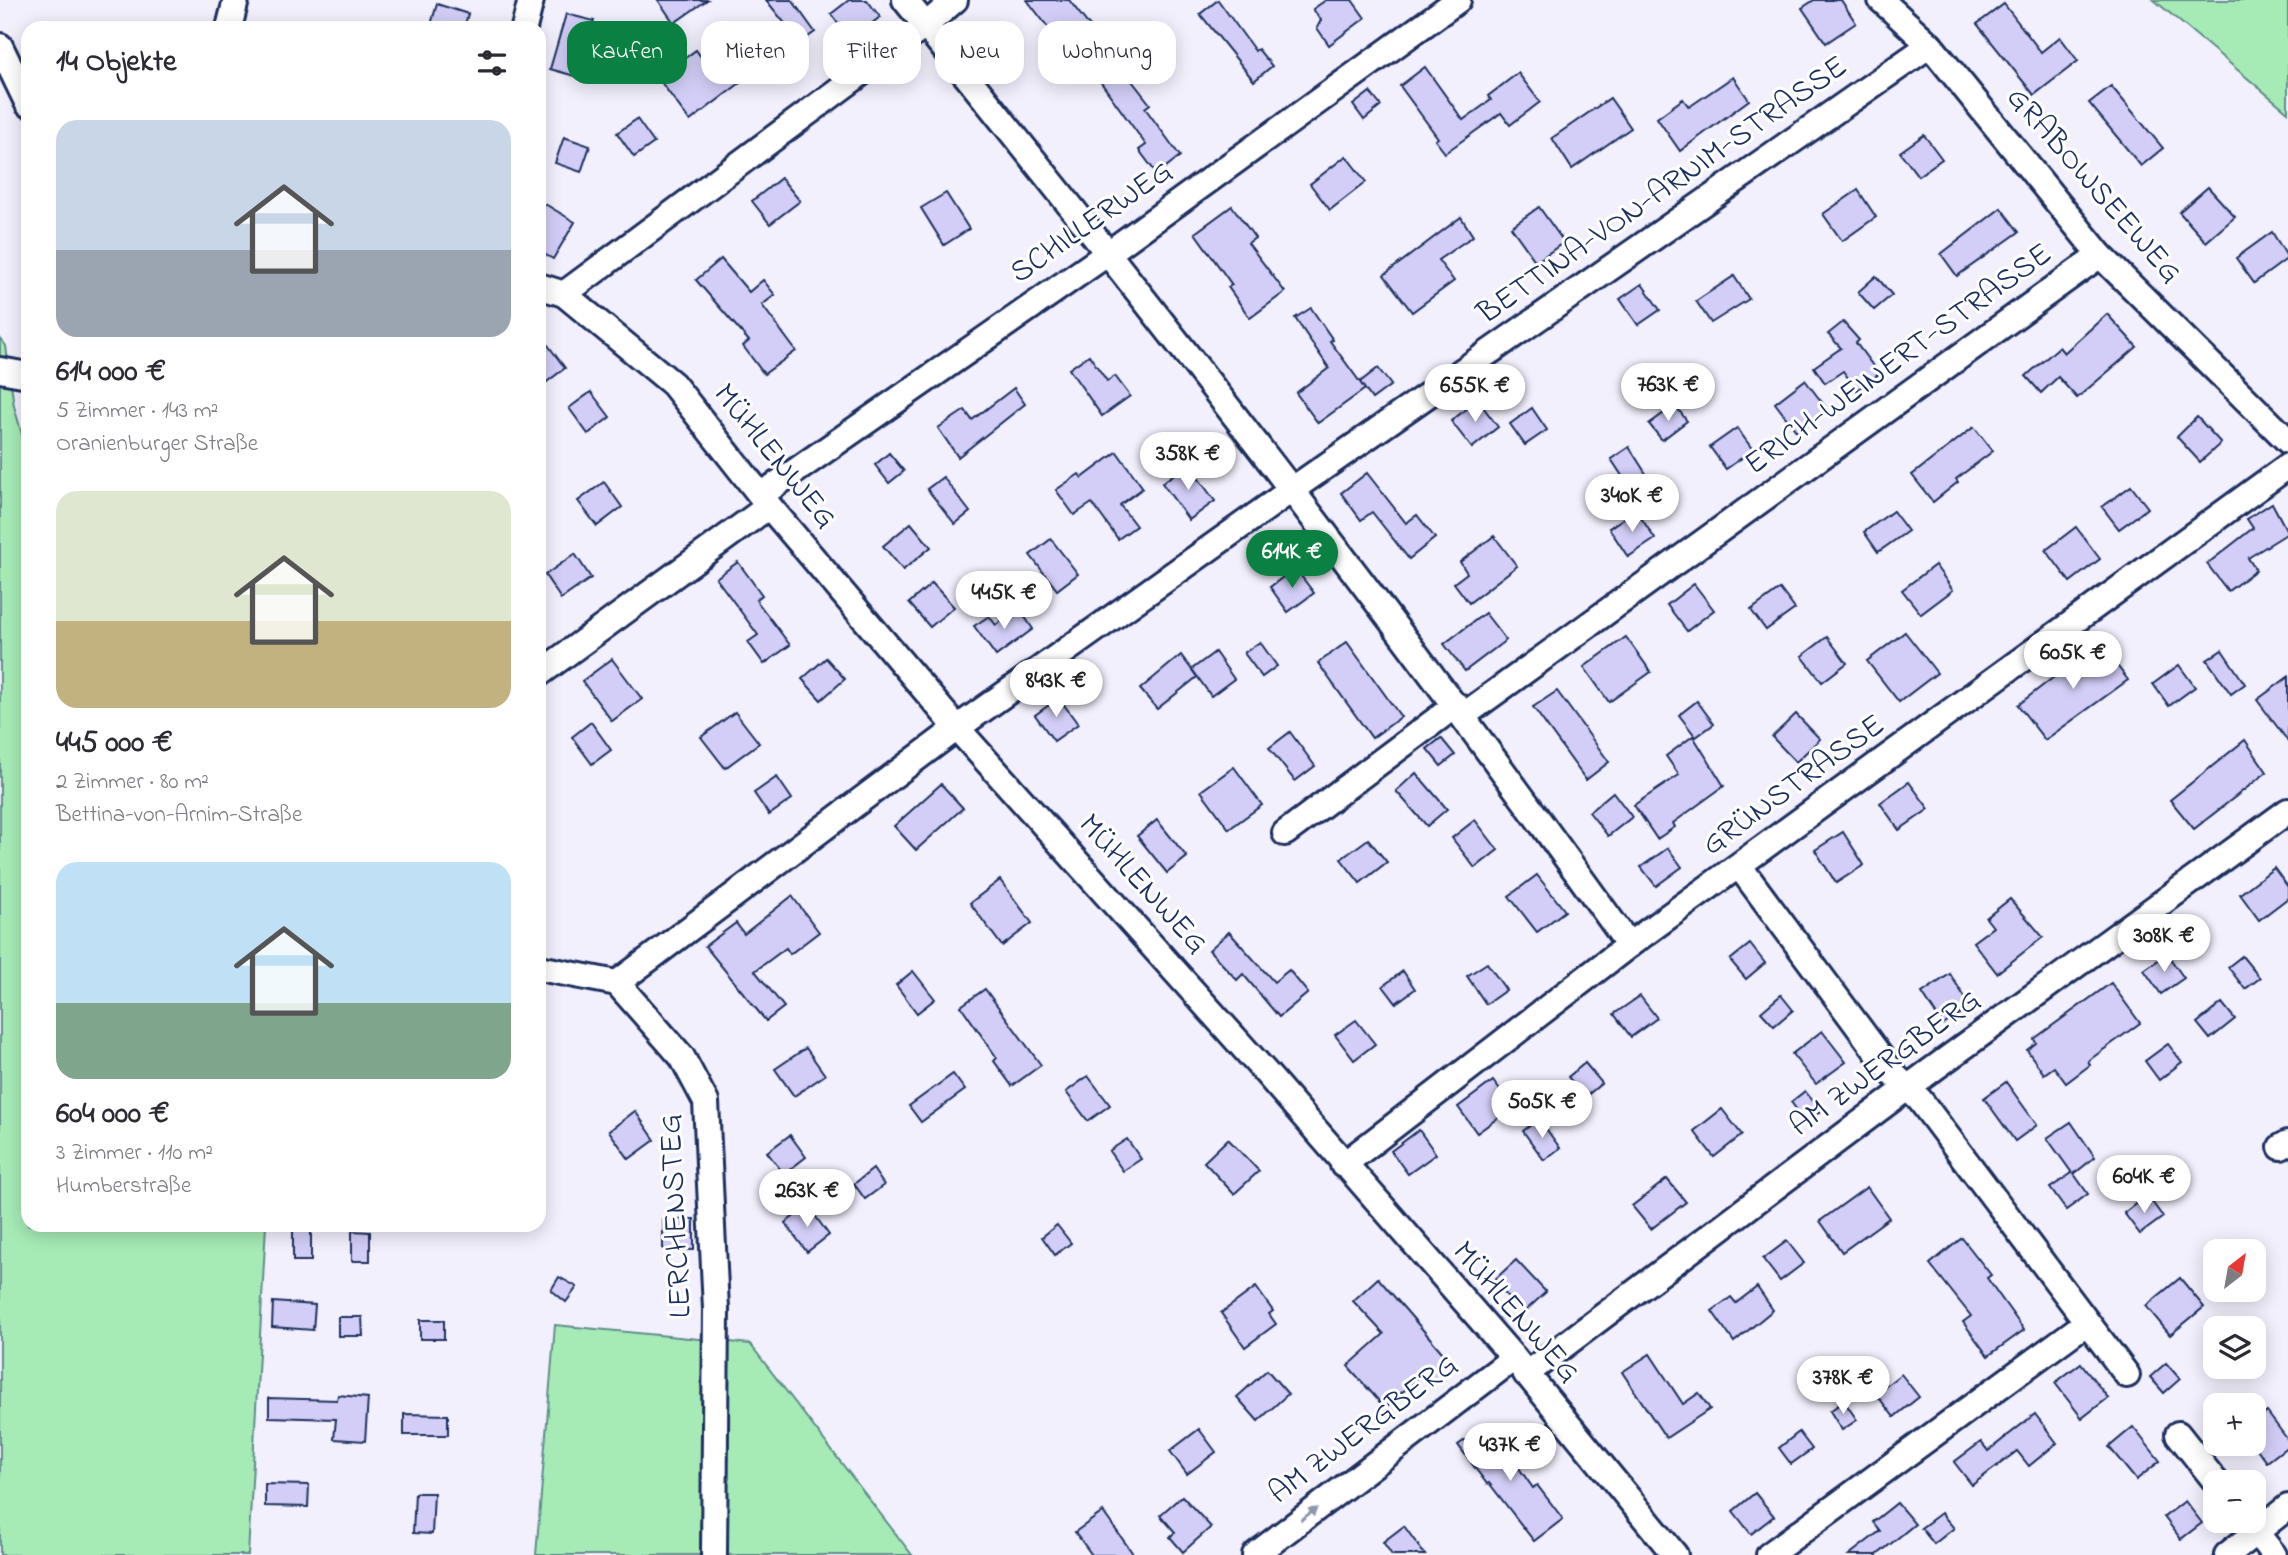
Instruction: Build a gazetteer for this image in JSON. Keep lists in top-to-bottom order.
{
  "streets": {
    "street": [
      "GRABOWSEEWEG",
      "BETTINA-VON-ARNIM-STRASSE",
      "SCHILLERWEG",
      "ERICH-WEINERT-STRASSE",
      "MÜHLENWEG",
      "GRÜNSTRASSE",
      "AM ZWERGBERG",
      "LERCHENSTEG"
    ]
  },
  "crossings": [
    ["GRABOWSEEWEG", "BETTINA-VON-ARNIM-STRASSE"],
    ["GRABOWSEEWEG", "ERICH-WEINERT-STRASSE"],
    ["BETTINA-VON-ARNIM-STRASSE", "MÜHLENWEG"],
    ["BETTINA-VON-ARNIM-STRASSE", "LERCHENSTEG"],
    ["SCHILLERWEG", "MÜHLENWEG"],
    ["MÜHLENWEG", "GRÜNSTRASSE"],
    ["MÜHLENWEG", "AM ZWERGBERG"]
  ],
  "north": "top right",
  "page": {
    "chip": [
      "Kaufen",
      "Mieten",
      "Filter",
      "Neu",
      "Wohnung"
    ],
    "heading": "14 Objekte",
    "list": [
      {
        "name": "614 000 €",
        "note": "5 Zimmer · 143 m² · Oranienburger Straße"
      },
      {
        "name": "445 000 €",
        "note": "2 Zimmer · 80 m² · Bettina-von-Arnim-Straße"
      },
      {
        "name": "604 000 €",
        "note": "3 Zimmer · 110 m² · Humberstraße"
      }
    ],
    "price": [
      "763K €",
      "655K €",
      "358K €",
      "340K €",
      "614K €",
      "445K €",
      "605K €",
      "843K €",
      "308K €",
      "505K €",
      "604K €",
      "263K €",
      "378K €",
      "437K €"
    ],
    "map_buttons": ["+", "−"]
  }
}
